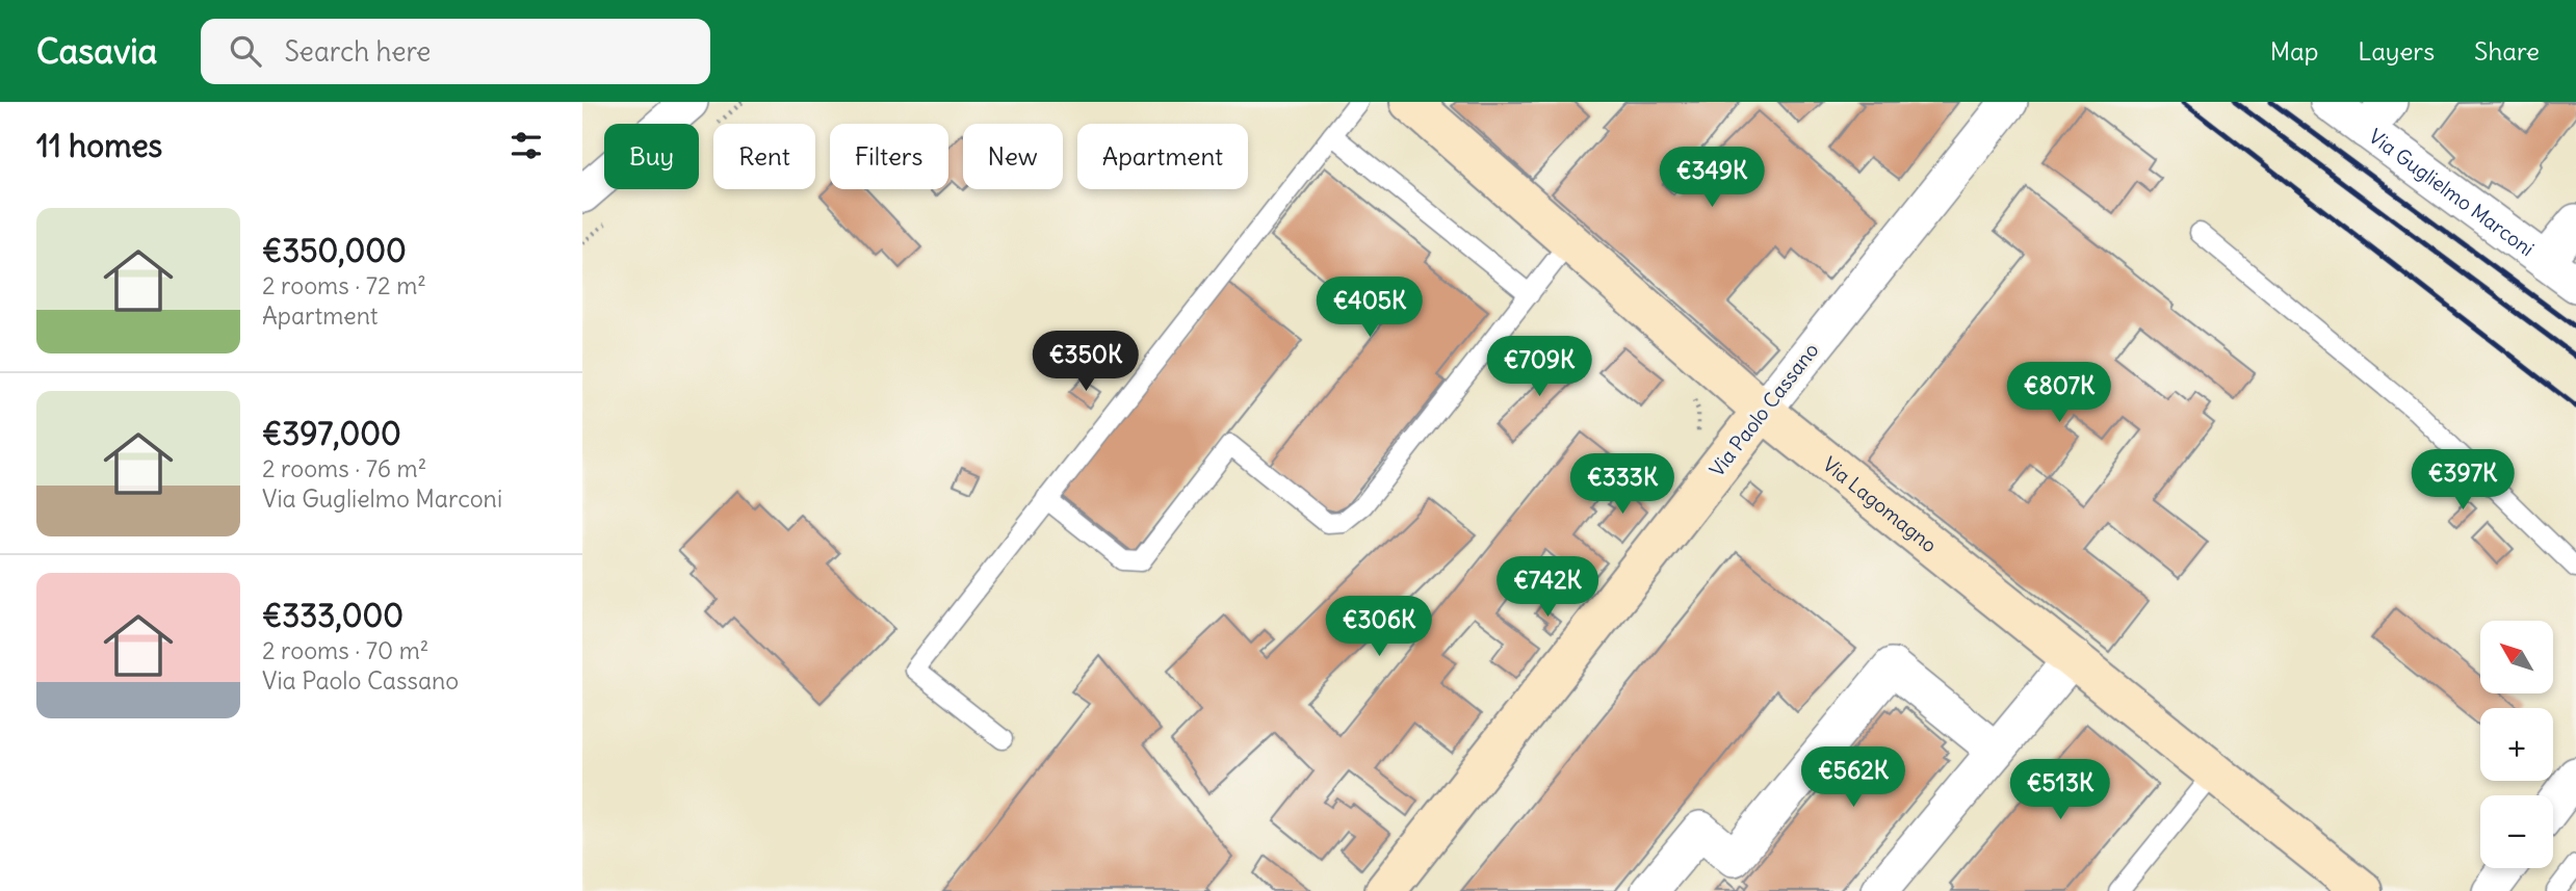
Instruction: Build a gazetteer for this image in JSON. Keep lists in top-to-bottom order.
{
  "streets": {
    "main road": ["Via Paolo Cassano", "Via Lagomagno"],
    "street": ["Via Guglielmo Marconi"]
  },
  "crossings": [
    ["Via Paolo Cassano", "Via Lagomagno"]
  ],
  "north": "top left",
  "page": {
    "header": "Casavia",
    "search": "Search here",
    "nav": ["Map", "Layers", "Share"],
    "heading": "11 homes",
    "chip": [
      "Buy",
      "Rent",
      "Filters",
      "New",
      "Apartment"
    ],
    "price": [
      "€349K",
      "€405K",
      "€350K",
      "€709K",
      "€807K",
      "€397K",
      "€333K",
      "€742K",
      "€306K",
      "€562K",
      "€513K"
    ],
    "list": [
      {
        "name": "€350,000",
        "note": "2 rooms · 72 m² · Apartment"
      },
      {
        "name": "€397,000",
        "note": "2 rooms · 76 m² · Via Guglielmo Marconi"
      },
      {
        "name": "€333,000",
        "note": "2 rooms · 70 m² · Via Paolo Cassano"
      }
    ],
    "map_buttons": ["+", "−"]
  }
}
